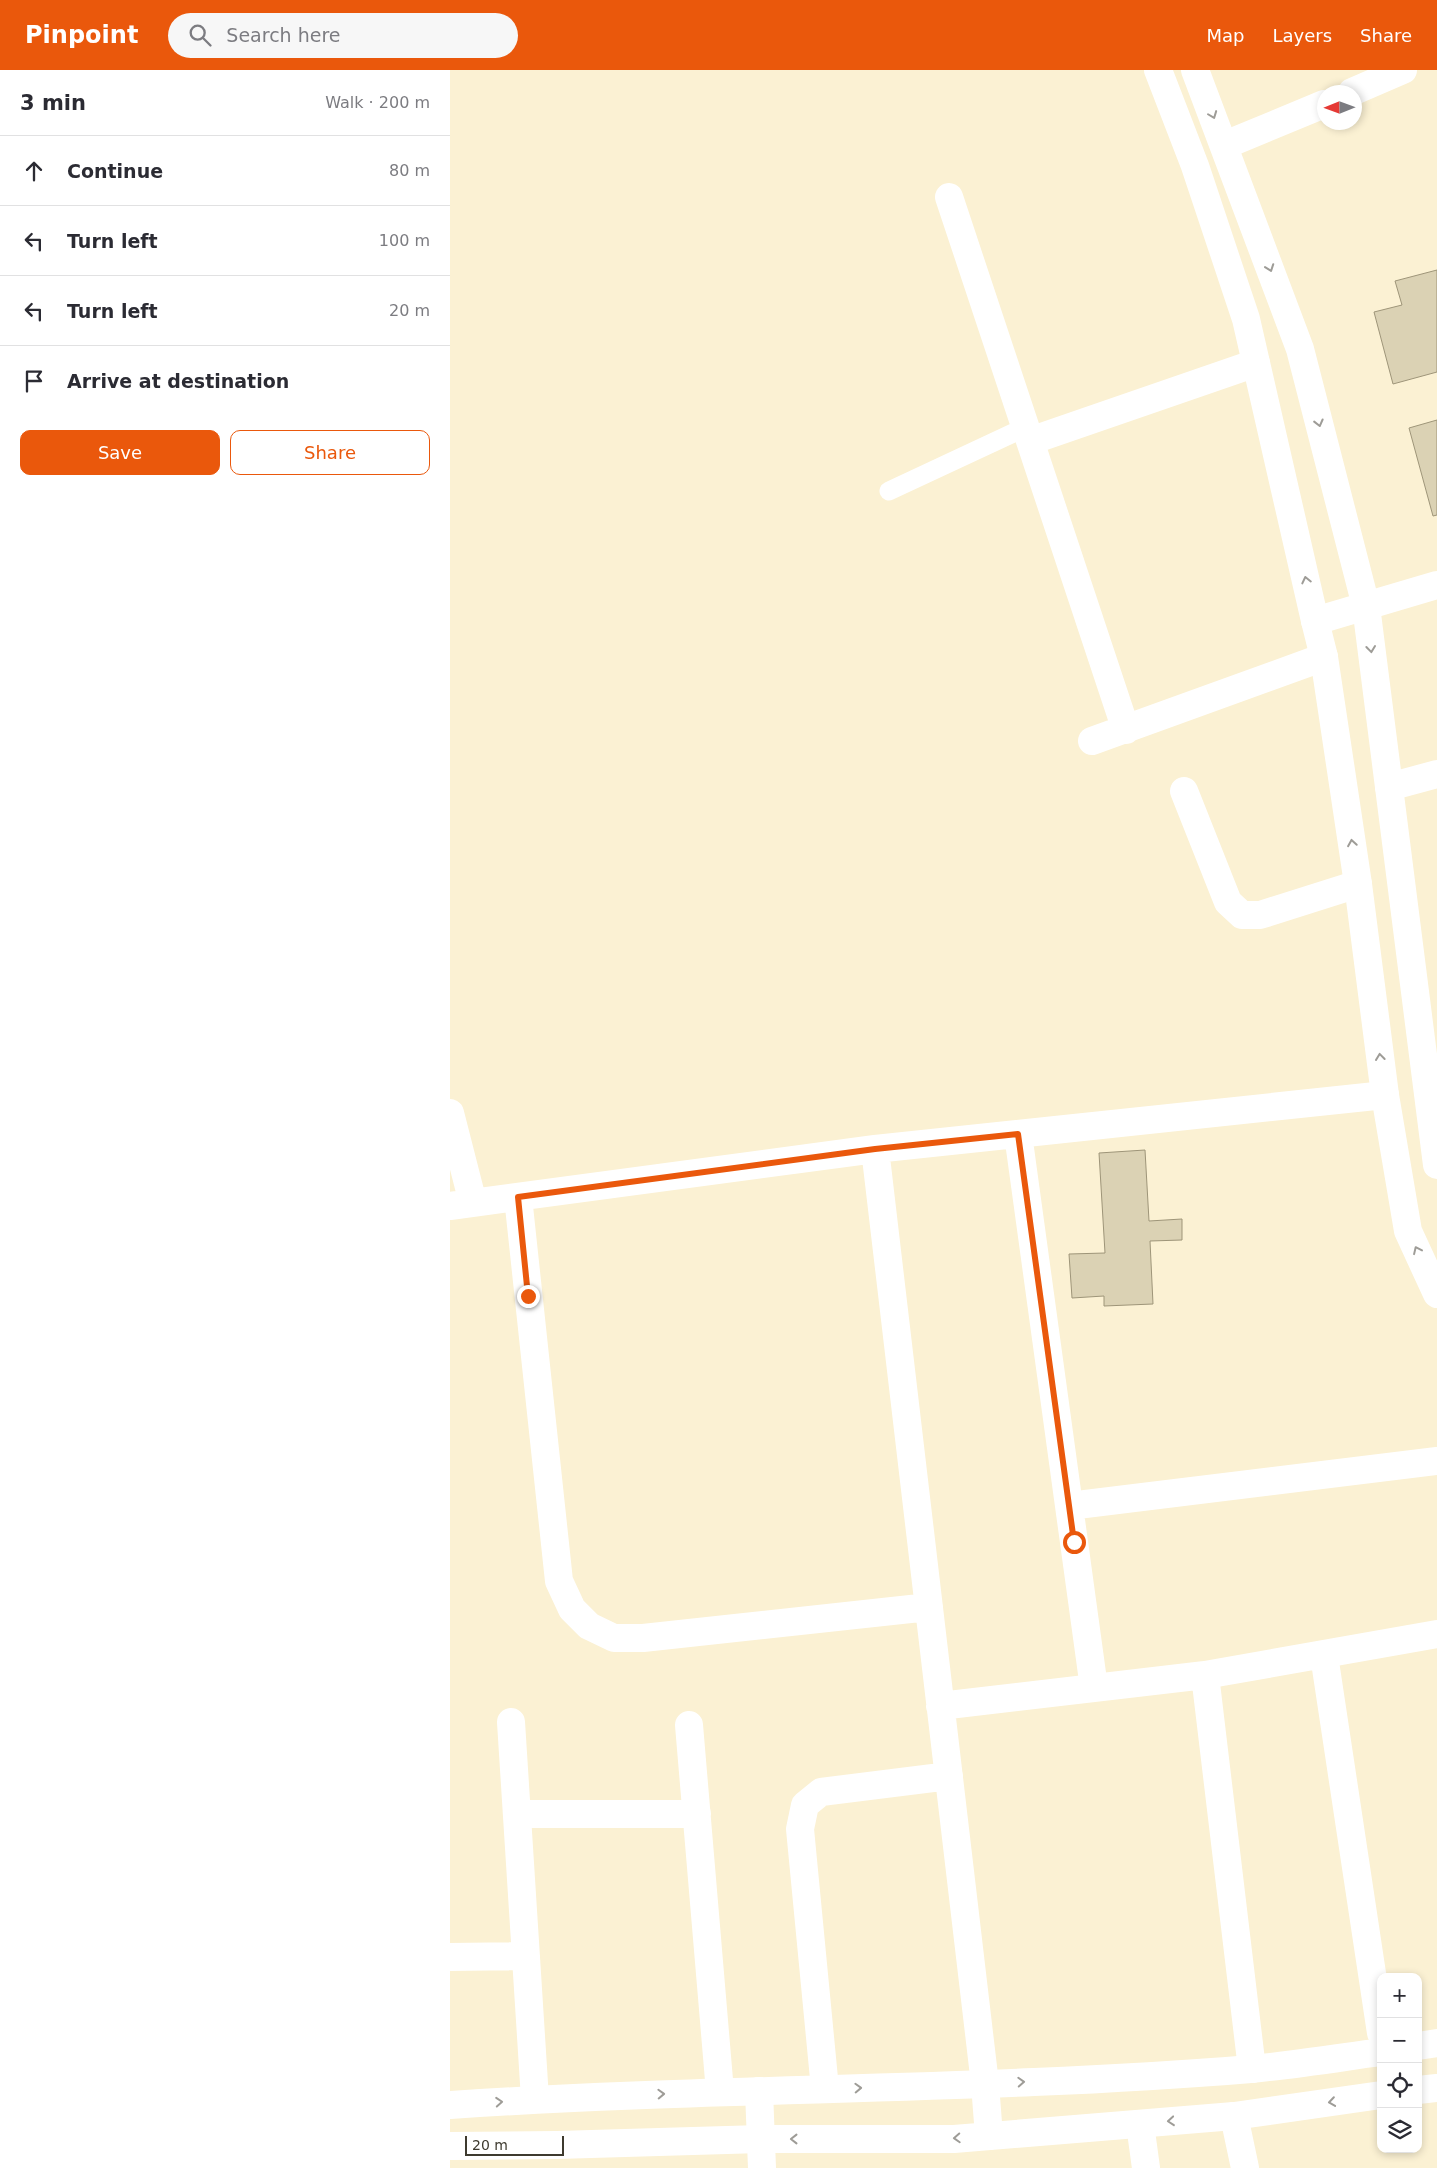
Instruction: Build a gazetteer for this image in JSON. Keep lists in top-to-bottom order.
{
  "scale_bar": "20 m",
  "north": "left",
  "page": {
    "header": "Pinpoint",
    "search": "Search here",
    "nav": ["Map", "Layers", "Share"],
    "heading": ["3 min", "Walk · 200 m"],
    "list": [
      ["Continue", "80 m"],
      ["Turn left", "100 m"],
      ["Turn left", "20 m"],
      "Arrive at destination"
    ],
    "buttons": ["Save", "Share"],
    "map_buttons": ["+", "−"],
    "scale": "20 m"
  }
}
